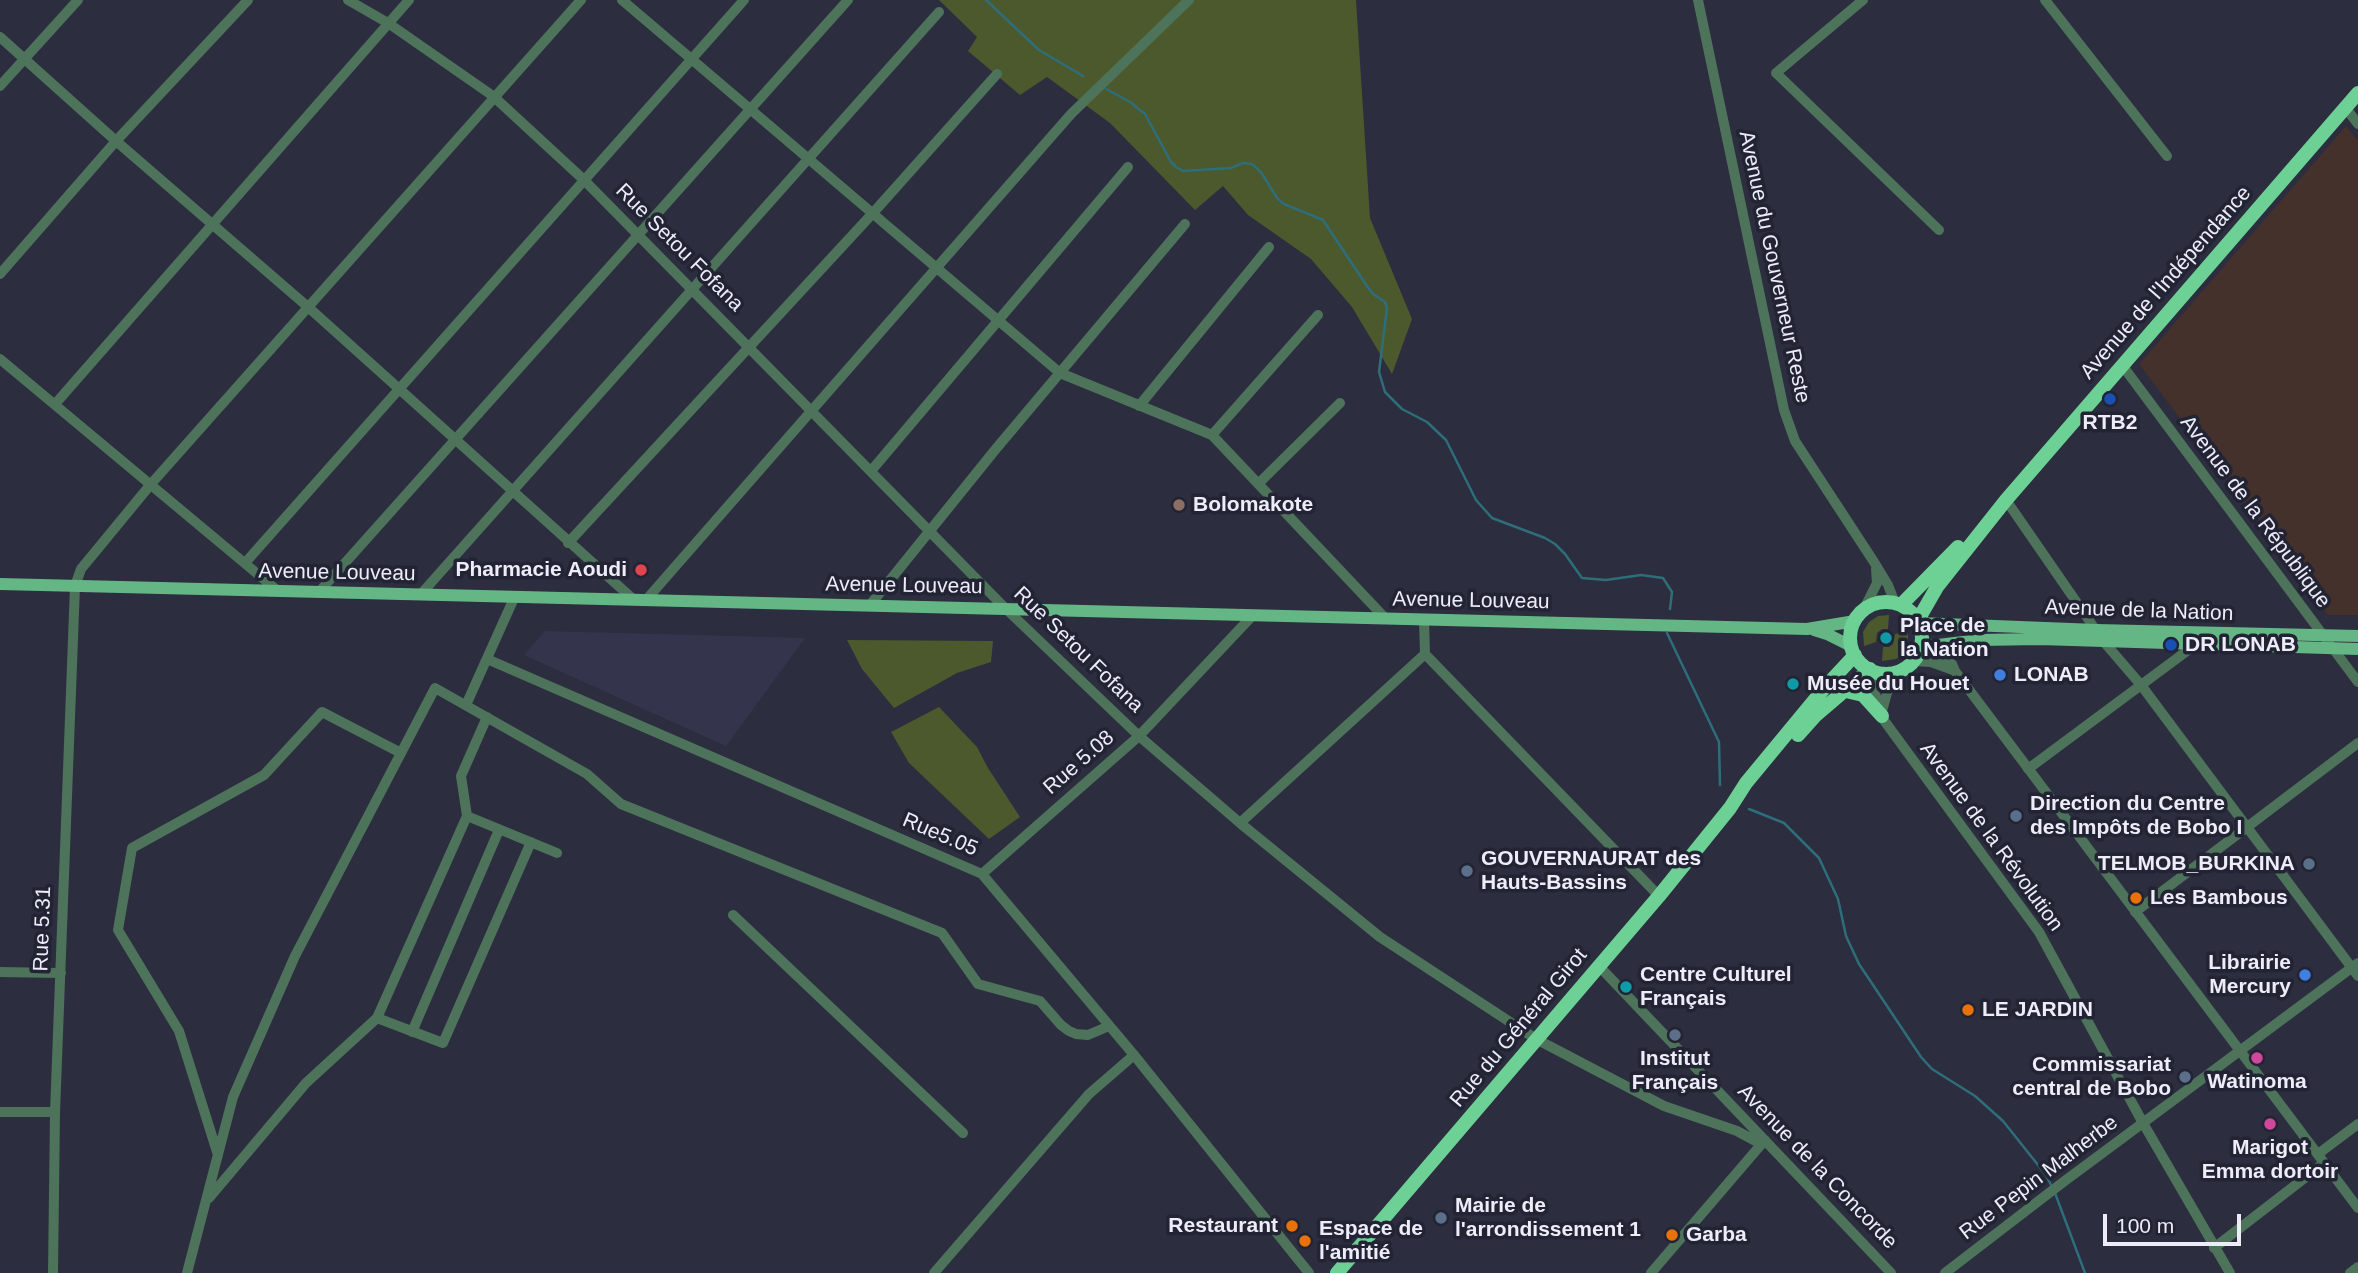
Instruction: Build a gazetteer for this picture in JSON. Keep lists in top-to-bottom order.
{
  "streets": {
    "highway": ["Avenue de l'Indépendance", "Rue du Général Girot"],
    "main road": ["Avenue Louveau", "Avenue de la Nation"],
    "street": [
      "Rue Setou Fofana",
      "Avenue du Gouverneur Reste",
      "Avenue de la République",
      "Rue 5.08",
      "Rue5.05",
      "Avenue de la Révolution",
      "Rue 5.31",
      "Avenue de la Concorde",
      "Rue Pepin Malherbe"
    ]
  },
  "crossings": [
    ["Rue Setou Fofana", "Avenue Louveau"],
    ["Rue Setou Fofana", "Rue 5.08"],
    ["Rue Setou Fofana", "Rue du Général Girot"],
    ["Rue Setou Fofana", "Avenue de la Concorde"],
    ["Avenue du Gouverneur Reste", "Avenue de l'Indépendance"],
    ["Avenue du Gouverneur Reste", "Avenue Louveau"],
    ["Avenue du Gouverneur Reste", "Avenue de la Nation"],
    ["Avenue du Gouverneur Reste", "Avenue de la Révolution"],
    ["Avenue de l'Indépendance", "Avenue de la République"],
    ["Avenue de l'Indépendance", "Avenue Louveau"],
    ["Avenue de l'Indépendance", "Avenue de la Nation"],
    ["Avenue de l'Indépendance", "Avenue de la Révolution"],
    ["Avenue de la République", "Avenue de la Nation"],
    ["Avenue Louveau", "Avenue de la Nation"],
    ["Avenue Louveau", "Rue 5.08"],
    ["Avenue Louveau", "Avenue de la Révolution"],
    ["Avenue Louveau", "Rue 5.31"],
    ["Avenue de la Nation", "Avenue de la Révolution"],
    ["Rue 5.08", "Rue5.05"],
    ["Avenue de la Révolution", "Rue Pepin Malherbe"],
    ["Rue du Général Girot", "Avenue de la Concorde"]
  ],
  "places": [
    "RTB2",
    "Bolomakote",
    "Pharmacie Aoudi",
    "Place de la Nation",
    "DR LONAB",
    "LONAB",
    "Musée du Houet",
    "Direction du Centre des Impôts de Bobo I",
    "TELMOB_BURKINA",
    "GOUVERNAURAT des Hauts-Bassins",
    "Les Bambous",
    "Librairie Mercury",
    "Centre Culturel Français",
    "LE JARDIN",
    "Institut Français",
    "Watinoma",
    "Commissariat central de Bobo",
    "Marigot Emma dortoir",
    "Mairie de l'arrondissement 1",
    "Restaurant",
    "Garba",
    "Espace de l'amitié"
  ],
  "scale_bar": "100 m"
}
